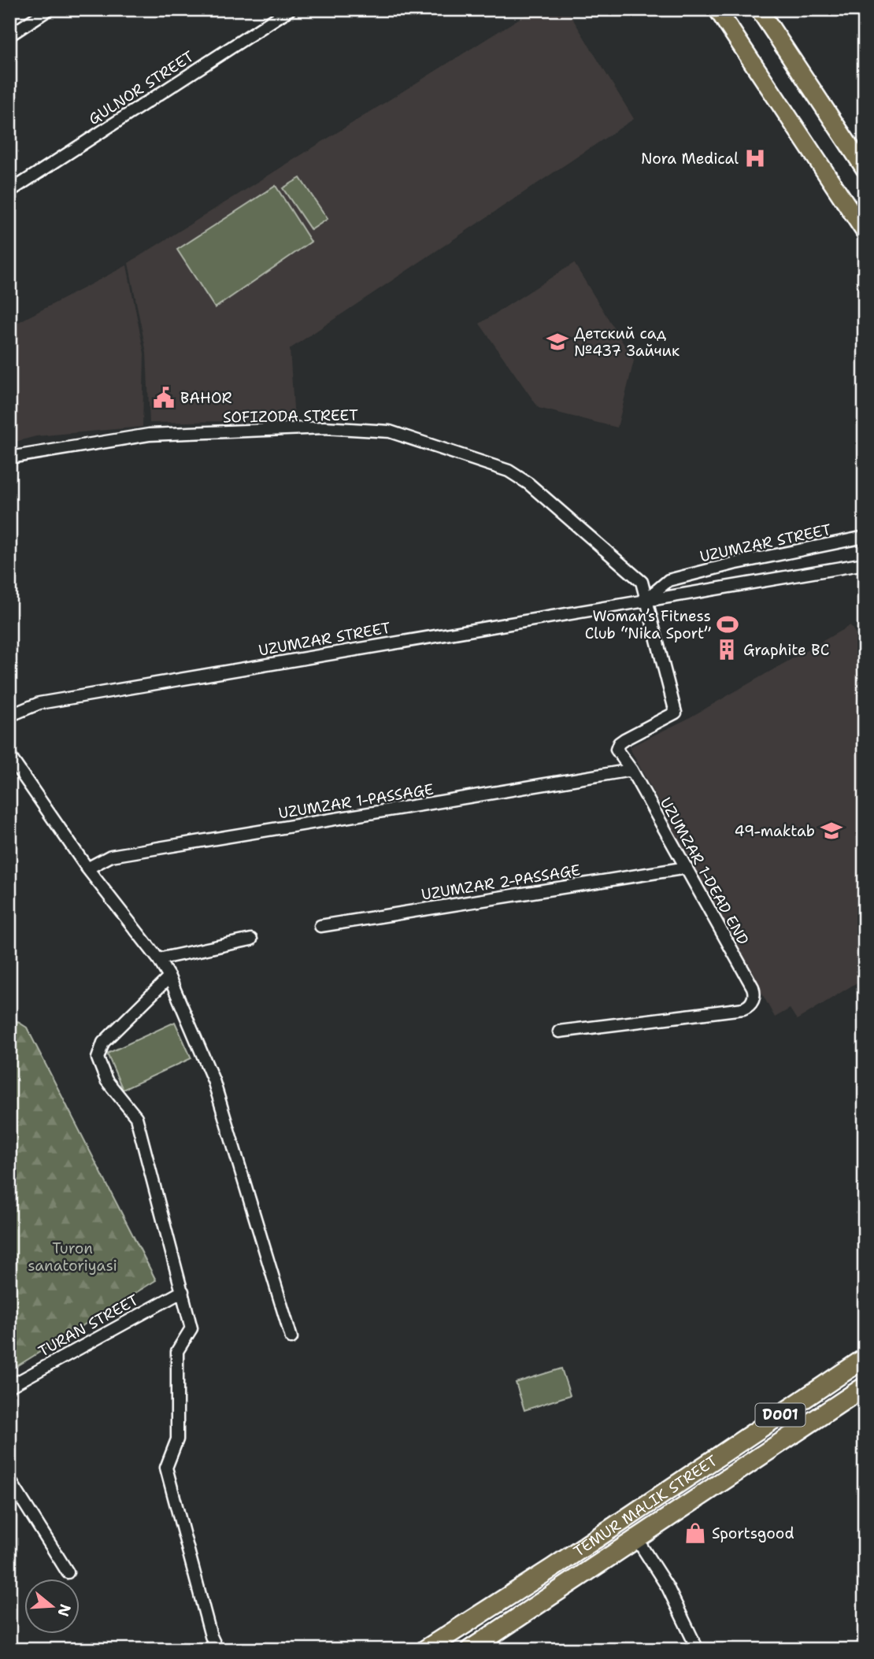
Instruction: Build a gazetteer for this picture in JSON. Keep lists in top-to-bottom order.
{
  "streets": {
    "highway": ["D001", "TEMUR MALIK STREET"],
    "street": [
      "GULNOR STREET",
      "SOFIZODA STREET",
      "UZUMZАR STREET",
      "UZUMZАR 1-PASSAGE",
      "UZUMZАR 1-DEAD END",
      "UZUMZАR 2-PASSAGE",
      "TURAN STREET"
    ]
  },
  "crossings": [
    ["SOFIZODA STREET", "UZUMZАR STREET"],
    ["SOFIZODA STREET", "UZUMZАR 1-DEAD END"],
    ["UZUMZАR STREET", "UZUMZАR 1-DEAD END"],
    ["UZUMZАR 1-PASSAGE", "UZUMZАR 1-DEAD END"],
    ["UZUMZАR 1-DEAD END", "UZUMZАR 2-PASSAGE"]
  ],
  "parks": ["Turon sanatoriyasi"],
  "places": {
    "hospital": ["Nora Medical"],
    "school or university": ["Детский сад №437 Зайчик", "49-maktab"],
    "public building": ["BAHOR"],
    "sports": ["Woman’s Fitness Club “Nika Sport”"],
    "building": ["Graphite BC"],
    "shop": ["Sportsgood"]
  },
  "north": "right"
}
